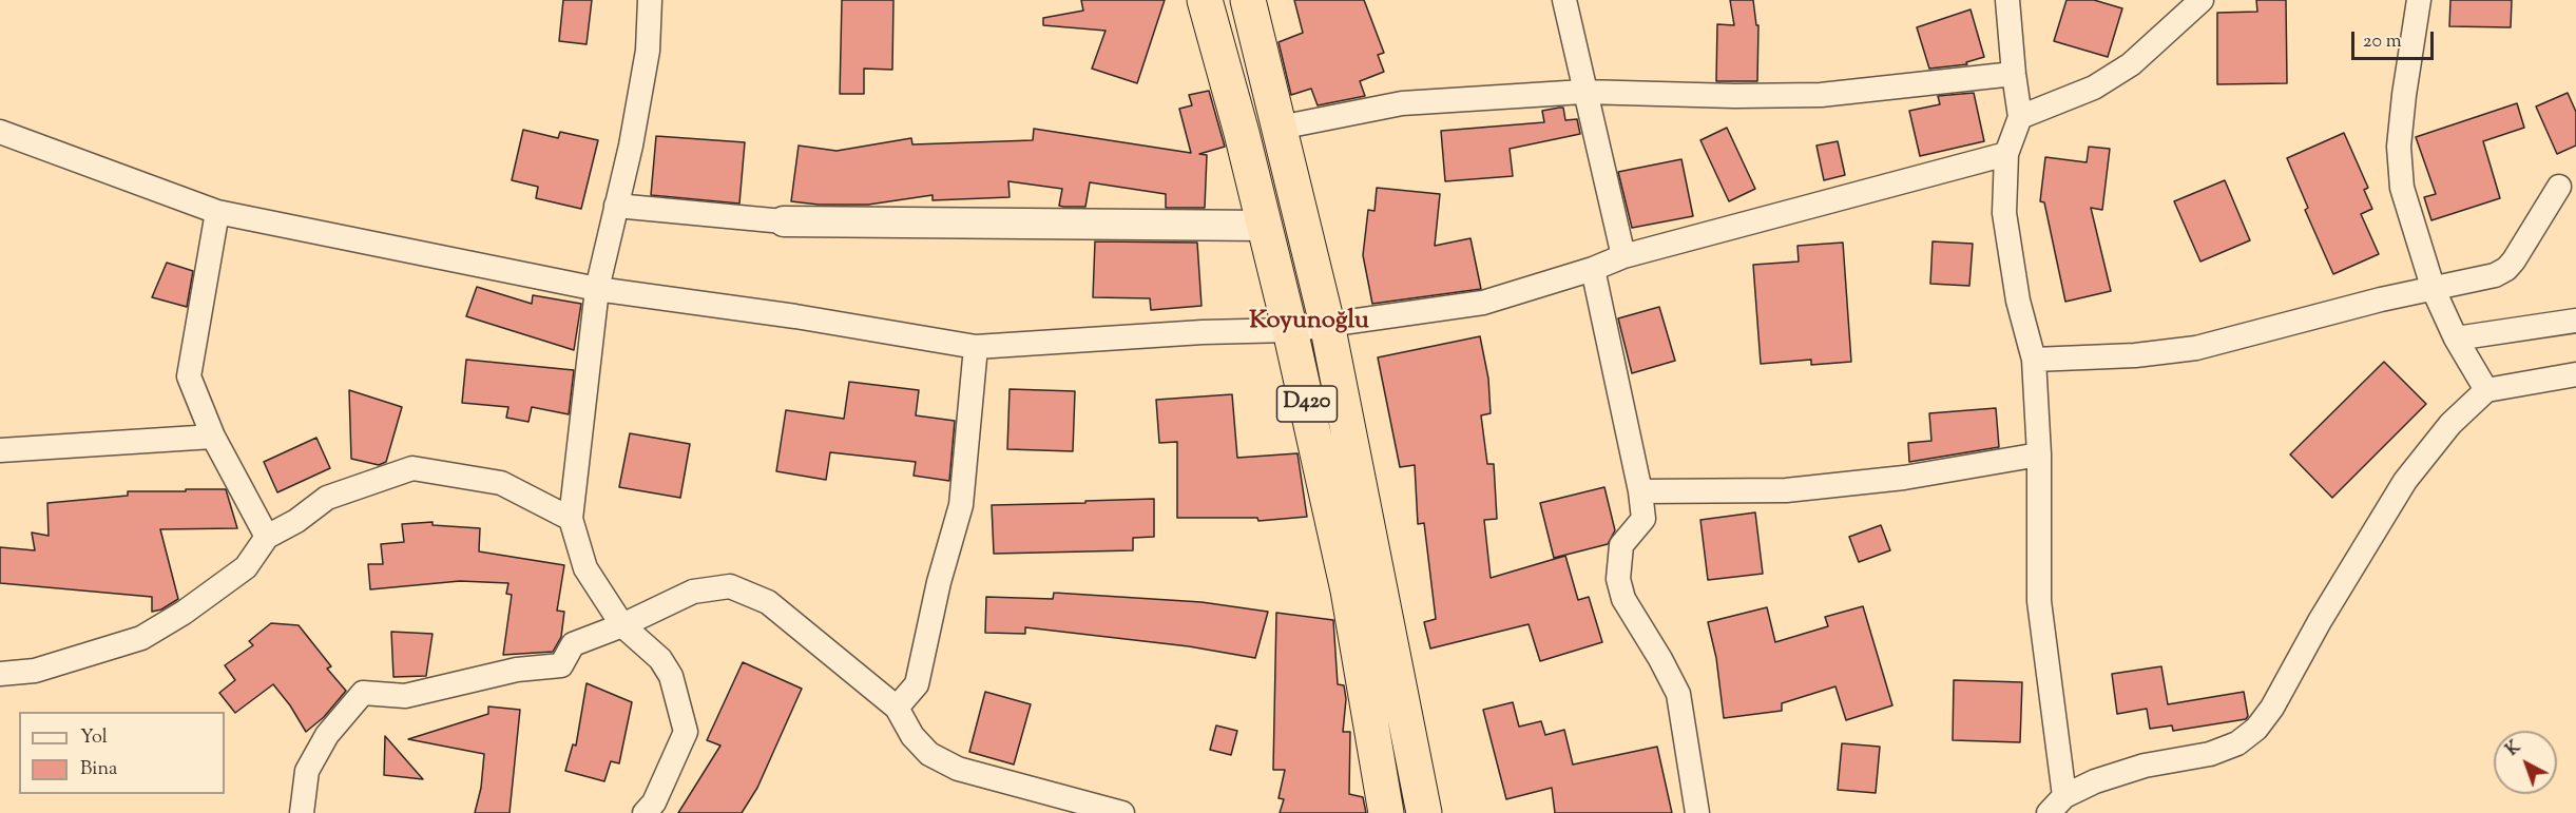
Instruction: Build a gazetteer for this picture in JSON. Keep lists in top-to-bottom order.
{
  "streets": {
    "highway": ["D420"]
  },
  "districts": ["Koyunoğlu"],
  "legend": ["Yol", "Bina"],
  "scale_bar": "20 m",
  "north": "top left"
}
